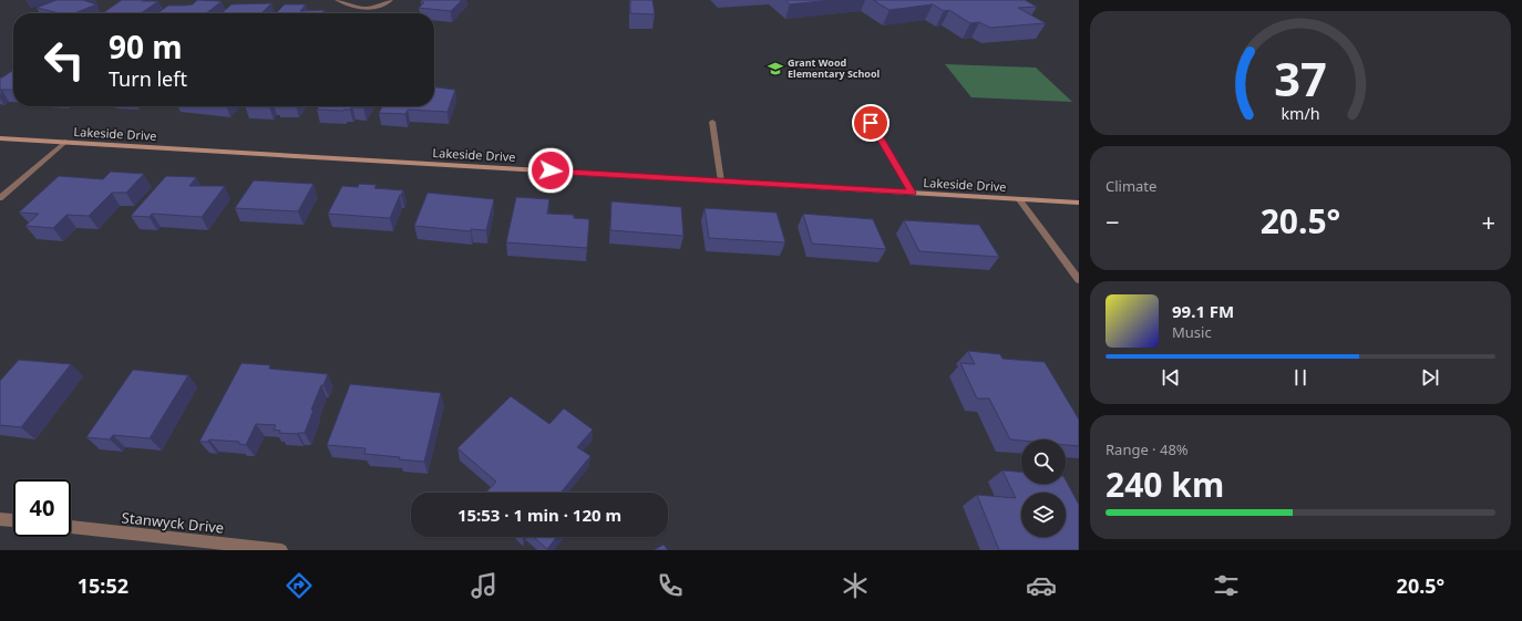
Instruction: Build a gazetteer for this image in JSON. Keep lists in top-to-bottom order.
{
  "streets": {
    "street": ["Lakeside Drive", "Stanwyck Drive"]
  },
  "places": {
    "school or university": ["Grant Wood Elementary School"]
  },
  "page": {
    "turn": ["90 m", "Turn left"],
    "tile": [
      "Climate",
      ["Range · 48%", "240 km"]
    ],
    "heat": ["−", "20.5°", "+"],
    "song": ["99.1 FM", "Music"],
    "limit": "40",
    "trip": "15:53 · 1 min · 120 m",
    "tabs": ["15:52", "20.5°"],
    "gauge": ["37", "km/h"]
  }
}
